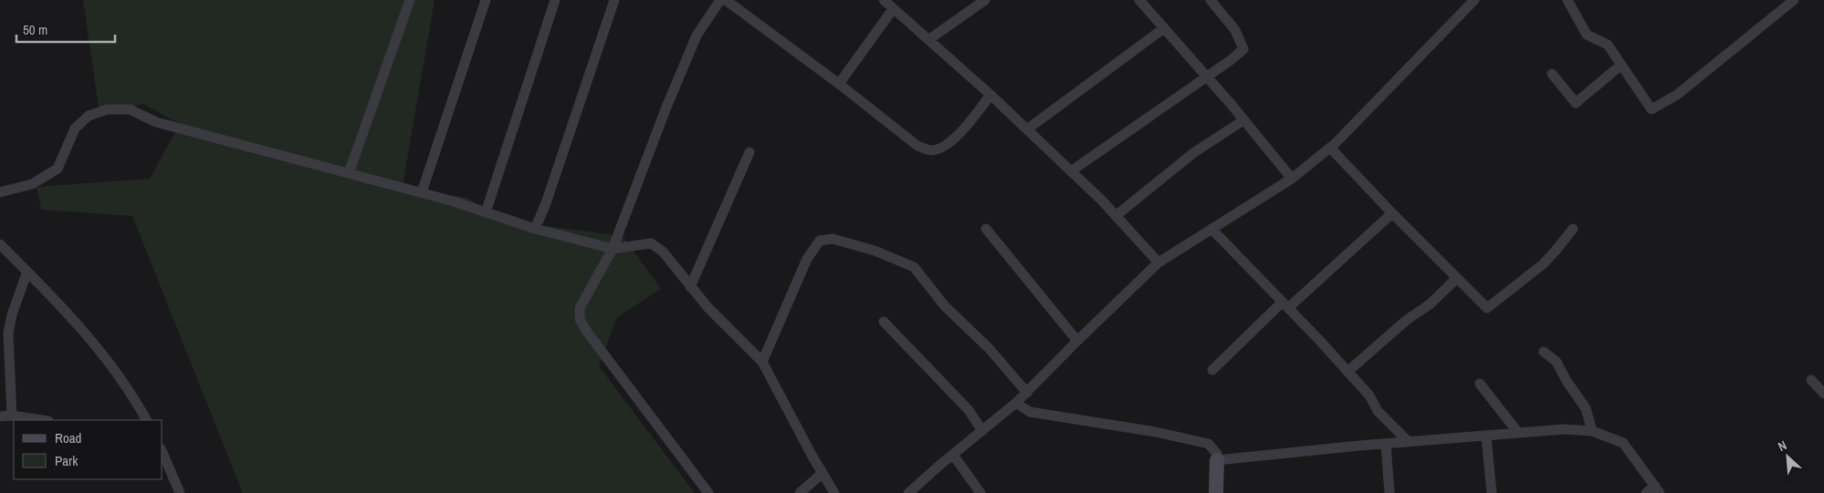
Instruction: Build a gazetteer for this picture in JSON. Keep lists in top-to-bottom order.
{
  "legend": ["Road", "Park"],
  "scale_bar": "50 m",
  "north": "top left"
}
